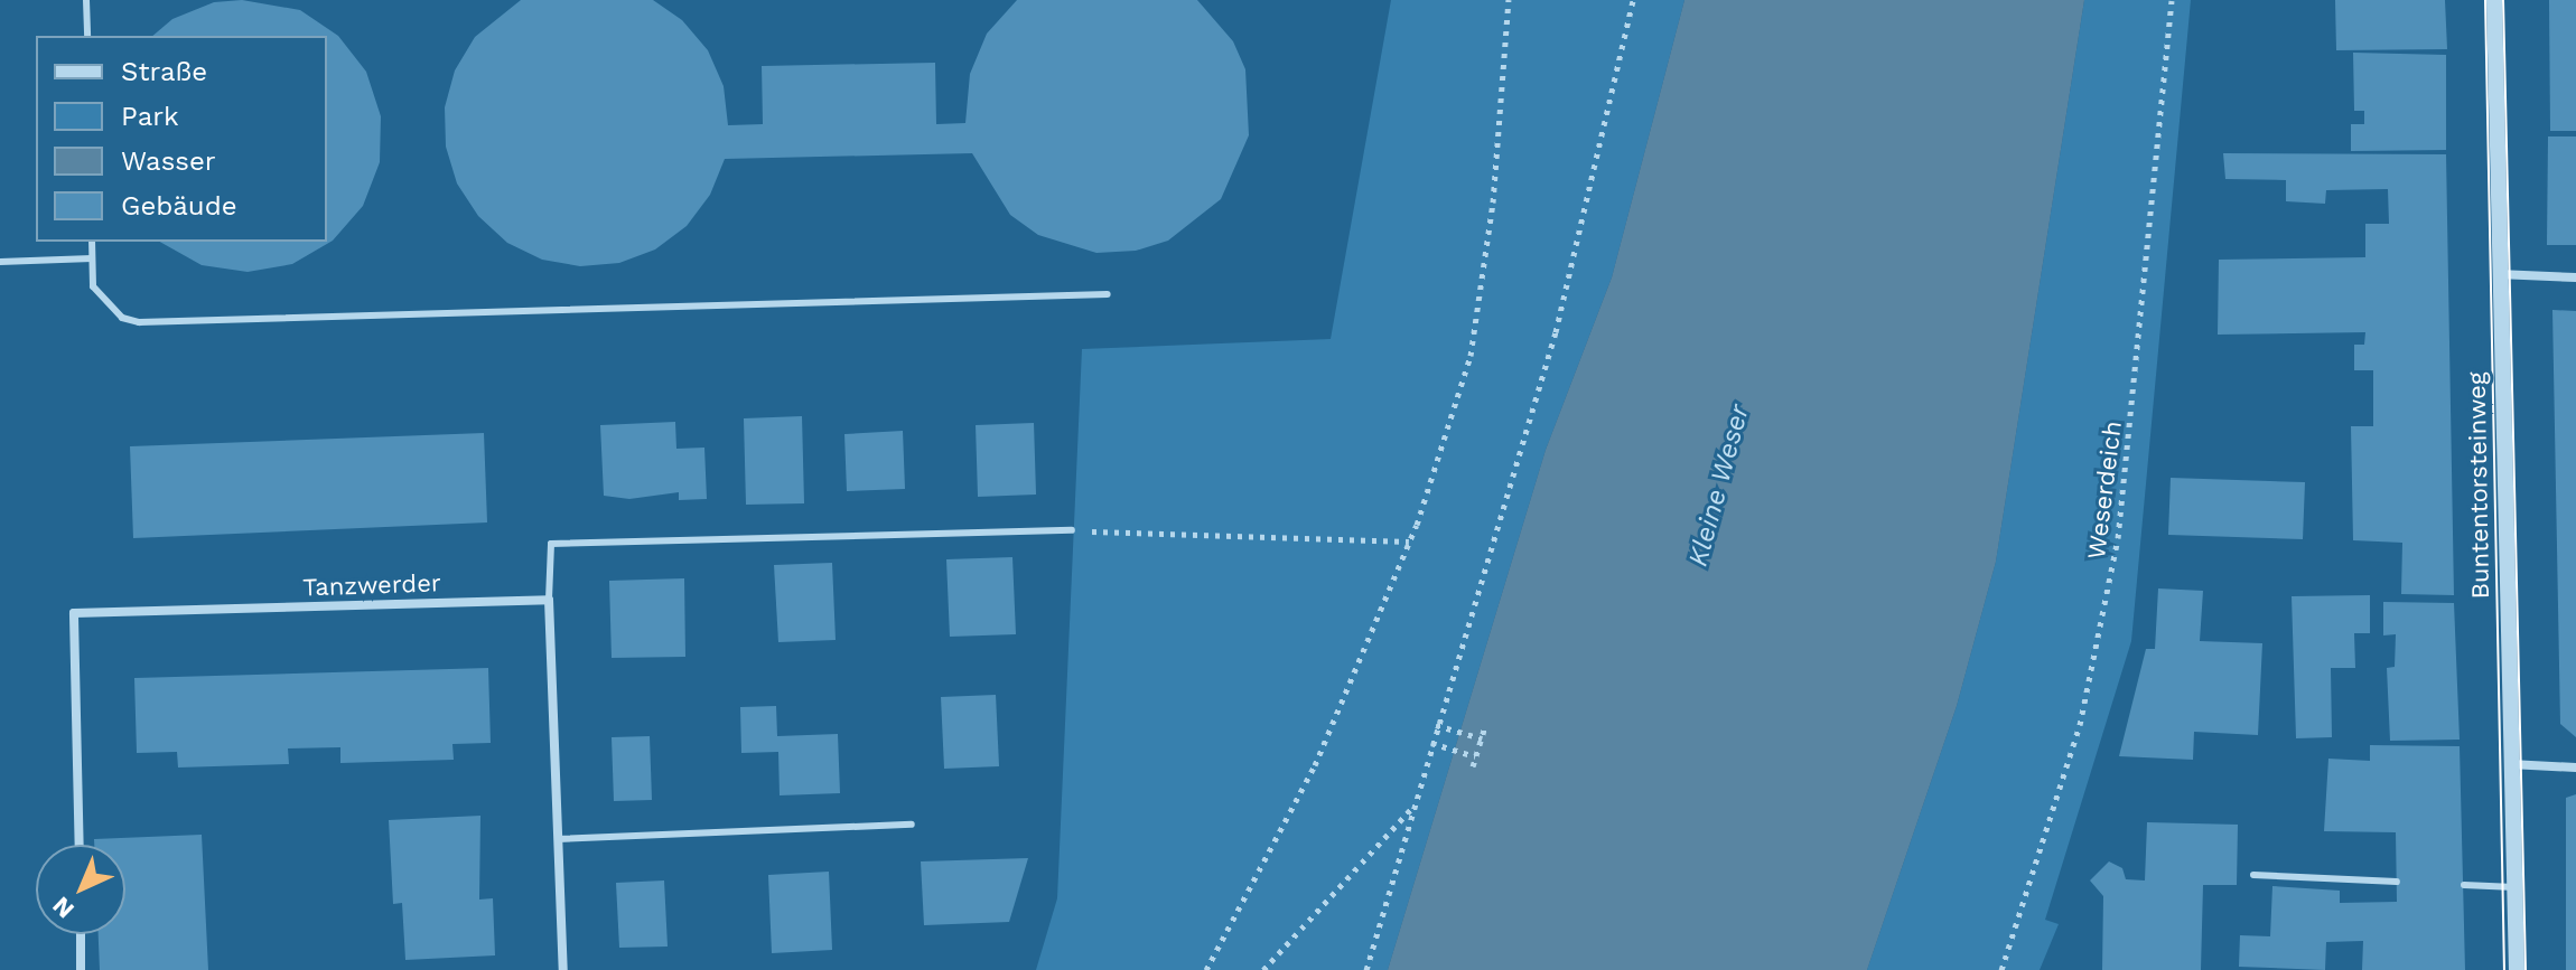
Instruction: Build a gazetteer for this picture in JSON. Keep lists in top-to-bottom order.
{
  "streets": {
    "street": ["Buntentorsteinweg", "Tanzwerder"],
    "path": ["Weserdeich"]
  },
  "water": ["Kleine Weser"],
  "legend": [
    "Straße",
    "Park",
    "Wasser",
    "Gebäude"
  ],
  "north": "bottom left"
}
